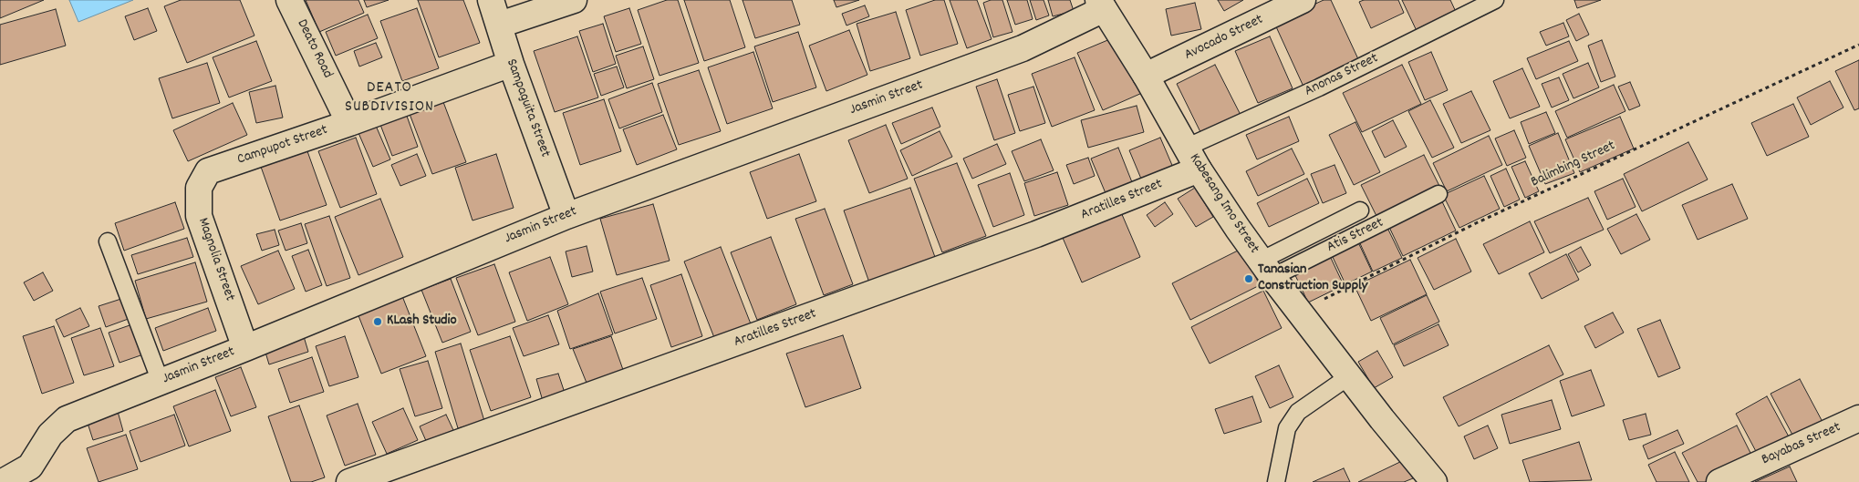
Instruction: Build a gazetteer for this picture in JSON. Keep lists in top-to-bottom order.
{
  "streets": {
    "street": [
      "Avocado Street",
      "Deato Road",
      "Jasmin Street",
      "Sampaguita Street",
      "Campupot Street",
      "Aratilles Street",
      "Kabesang Imo Street",
      "Magnolia Street",
      "Bayabas Street"
    ],
    "lane": ["Anonas Street", "Atis Street"],
    "path": ["Balimbing Street"]
  },
  "crossings": [
    ["Avocado Street", "Kabesang Imo Street"],
    ["Deato Road", "Campupot Street"],
    ["Anonas Street", "Kabesang Imo Street"],
    ["Jasmin Street", "Sampaguita Street"],
    ["Jasmin Street", "Kabesang Imo Street"],
    ["Jasmin Street", "Magnolia Street"],
    ["Sampaguita Street", "Campupot Street"],
    ["Campupot Street", "Magnolia Street"],
    ["Balimbing Street", "Kabesang Imo Street"],
    ["Aratilles Street", "Kabesang Imo Street"],
    ["Kabesang Imo Street", "Atis Street"]
  ],
  "districts": ["DEATO SUBDIVISION"],
  "places": ["Tanasian Construction Supply", "KLash Studio"]
}
